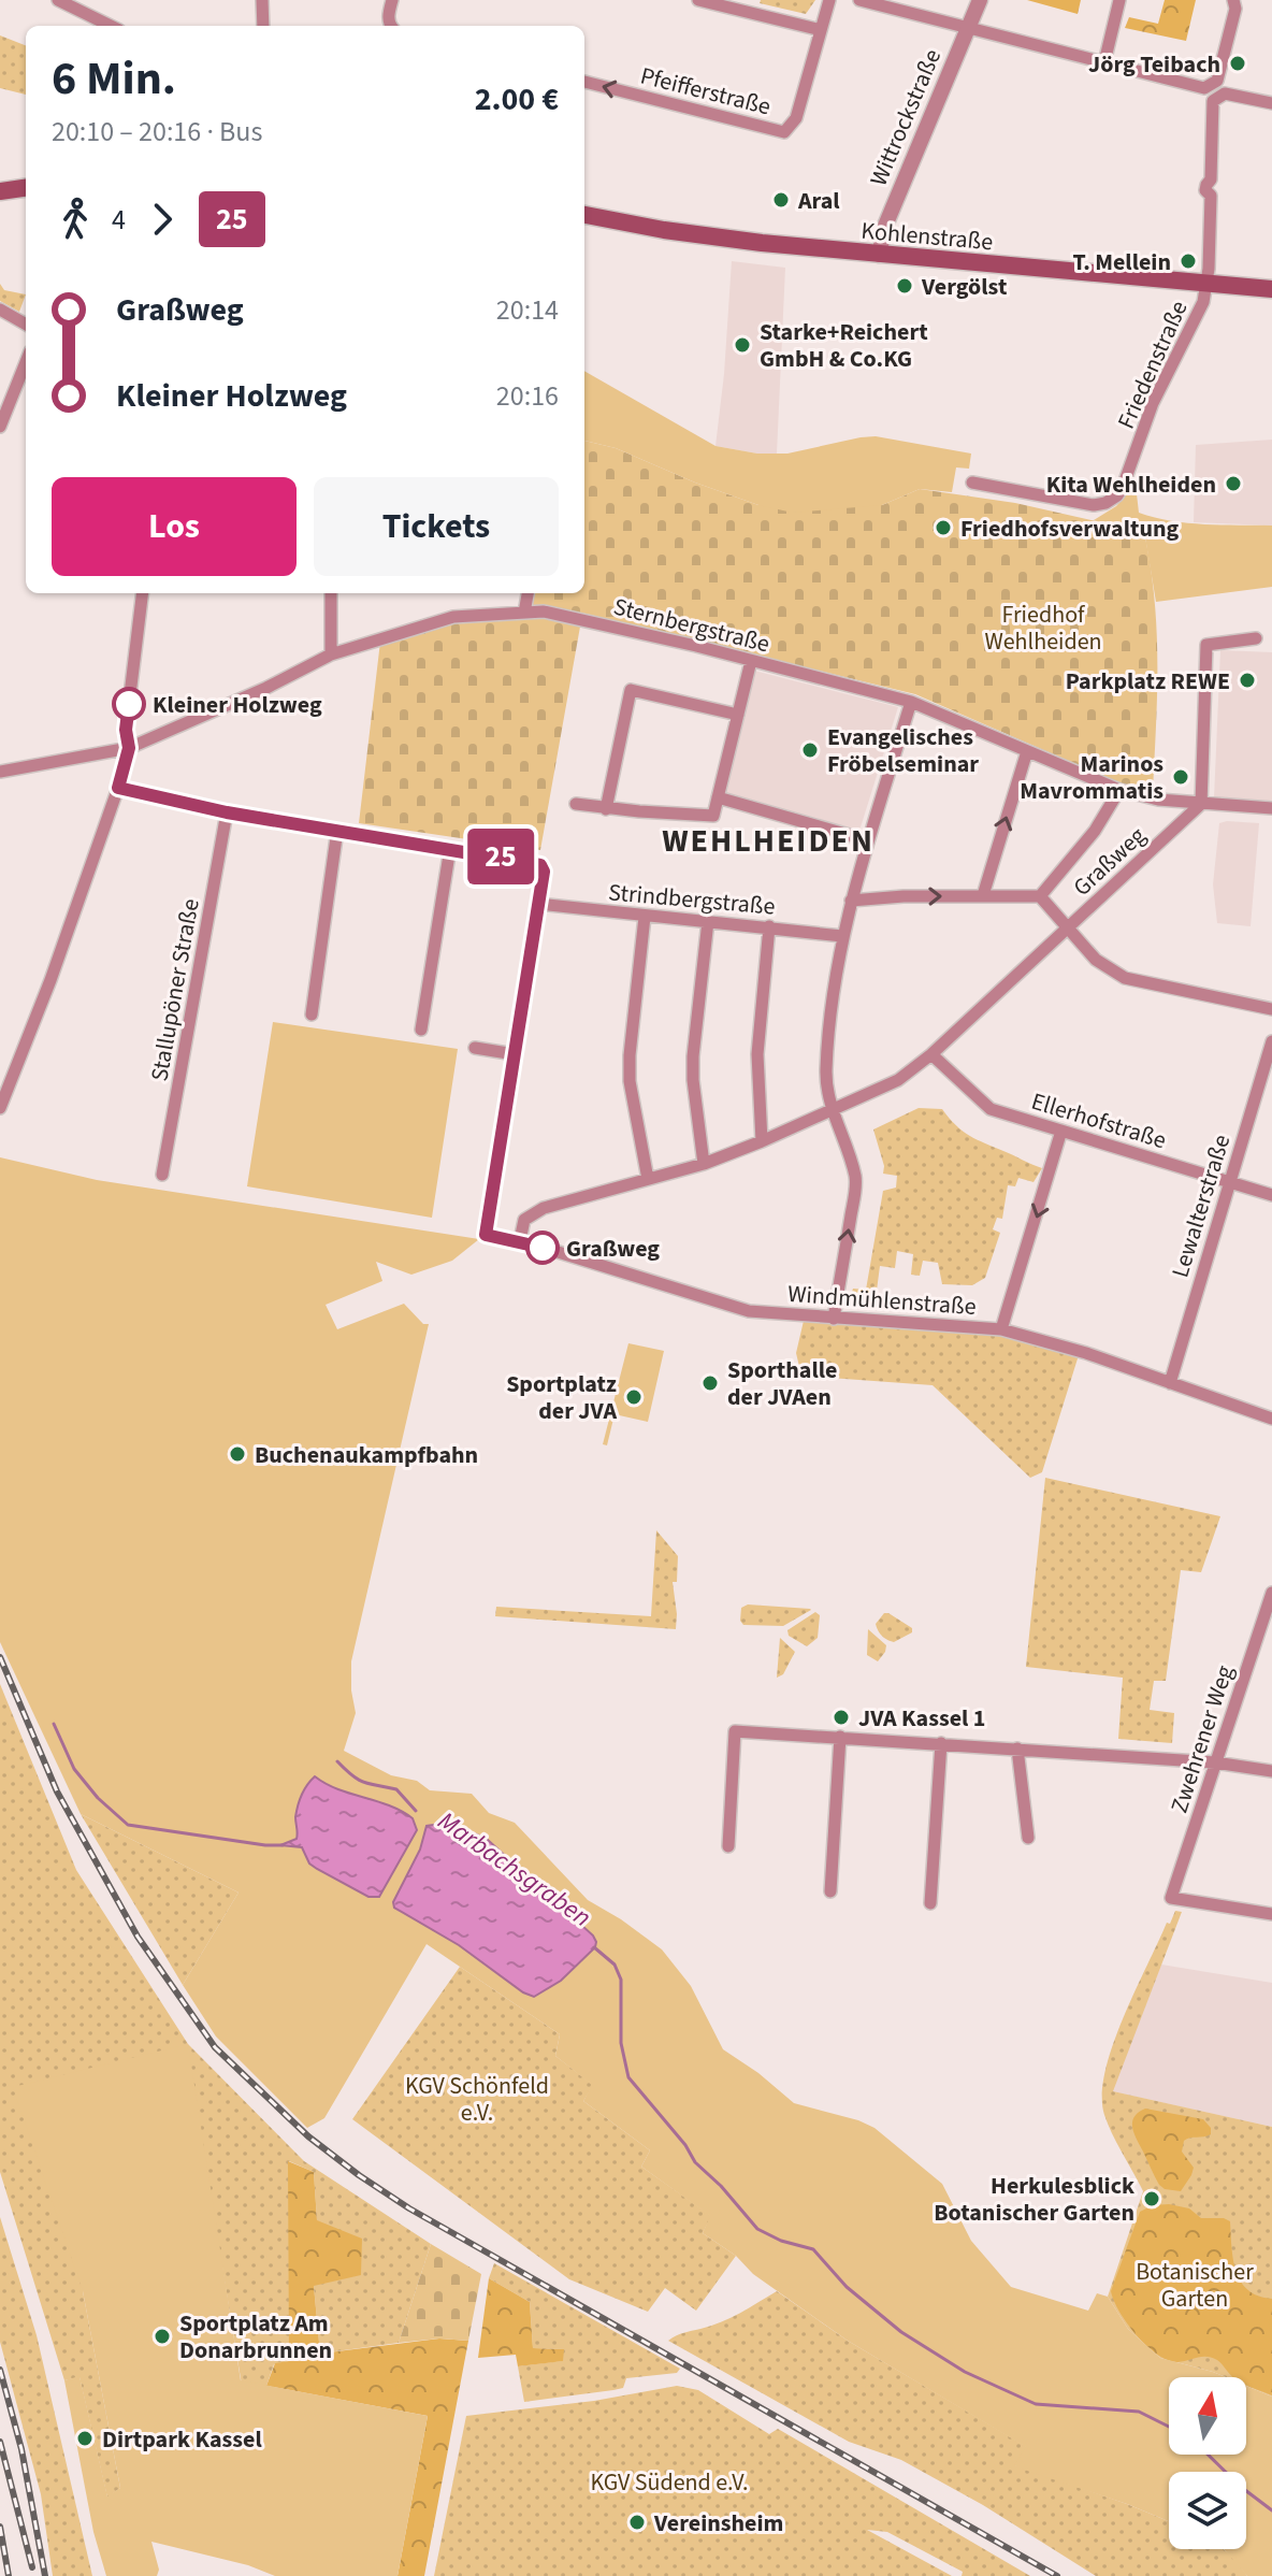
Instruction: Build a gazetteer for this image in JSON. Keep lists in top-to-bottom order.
{
  "streets": {
    "main road": ["Kohlenstraße"],
    "street": [
      "Pfeifferstraße",
      "Wittrockstraße",
      "Friedenstraße",
      "Sternbergstraße",
      "Graßweg",
      "Strindbergstraße",
      "Stallupöner Straße",
      "Ellerhofstraße",
      "Lewalterstraße",
      "Windmühlenstraße",
      "Zwehrener Weg"
    ]
  },
  "crossings": [
    ["Wittrockstraße", "Kohlenstraße"],
    ["Kohlenstraße", "Friedenstraße"],
    ["Sternbergstraße", "Graßweg"],
    ["Graßweg", "Ellerhofstraße"],
    ["Graßweg", "Windmühlenstraße"],
    ["Ellerhofstraße", "Lewalterstraße"],
    ["Lewalterstraße", "Windmühlenstraße"]
  ],
  "districts": ["WEHLHEIDEN"],
  "water": ["Marbachsgraben"],
  "parks": [
    "Friedhof Wehlheiden",
    "KGV Schönfeld e.V.",
    "Botanischer Garten",
    "KGV Südend e.V."
  ],
  "places": [
    "Jörg Teibach",
    "Aral",
    "T. Mellein",
    "Vergölst",
    "Starke+Reichert GmbH & Co.KG",
    "Kita Wehlheiden",
    "Friedhofsverwaltung",
    "Parkplatz REWE",
    "Kleiner Holzweg",
    "Evangelisches Fröbelseminar",
    "Marinos Mavrommatis",
    "Graßweg",
    "Sporthalle der JVAen",
    "Sportplatz der JVA",
    "Buchenaukampfbahn",
    "JVA Kassel 1",
    "Herkulesblick Botanischer Garten",
    "Sportplatz Am Donarbrunnen",
    "Dirtpark Kassel",
    "Vereinsheim"
  ],
  "lines": ["bus line 25"],
  "north": "top",
  "page": {
    "on_map": "25",
    "heading": ["6 Min.", "20:10 – 20:16 · Bus", "2.00 €"],
    "legs": ["4", "25"],
    "list": [
      {
        "name": "Graßweg",
        "value": "20:14"
      },
      {
        "name": "Kleiner Holzweg",
        "value": "20:16"
      }
    ],
    "buttons": ["Los", "Tickets"]
  }
}
